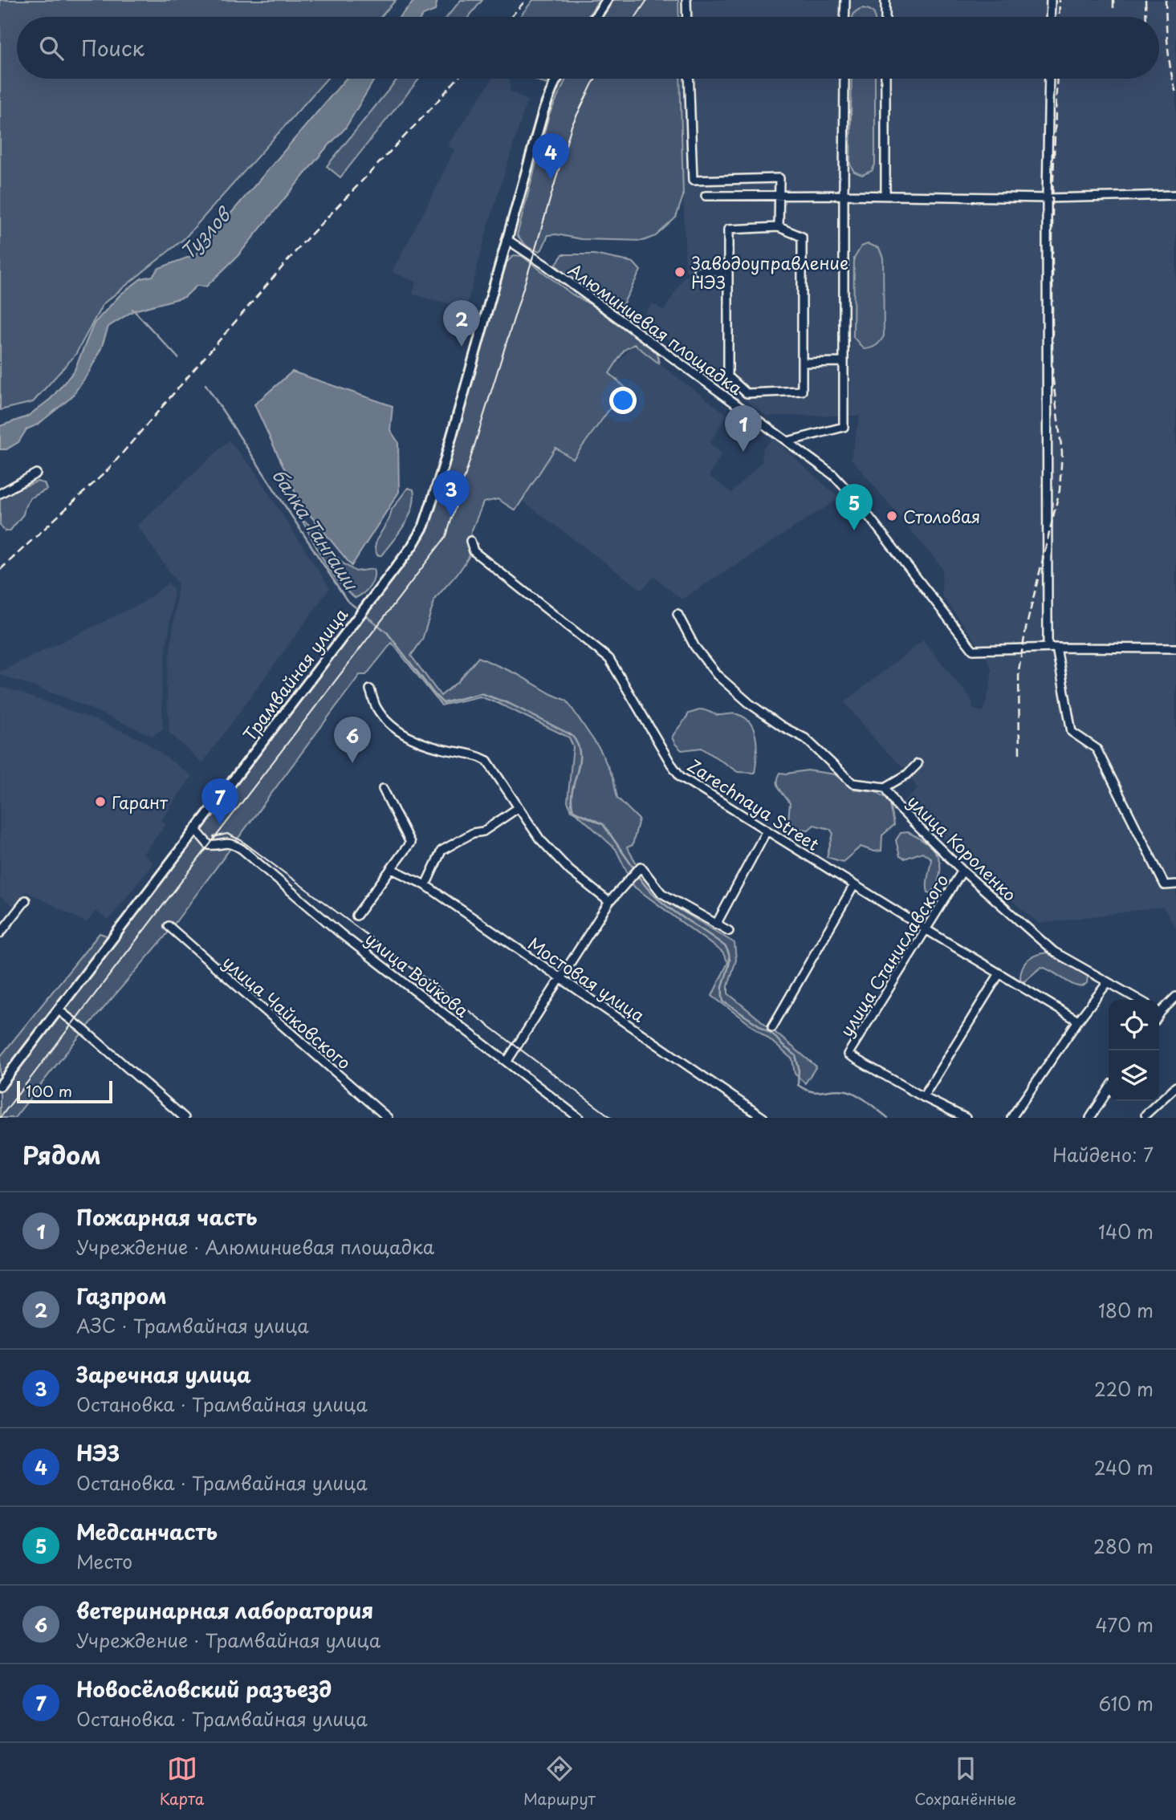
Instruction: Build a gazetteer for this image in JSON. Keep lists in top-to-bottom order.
{
  "streets": {
    "main road": ["Трамвайная улица"],
    "street": [
      "Алюминиевая площадка",
      "Zarechnaya Street",
      "улица Короленко",
      "улица Станиславского",
      "улица Войкова",
      "Мостовая улица",
      "улица Чайковского"
    ]
  },
  "crossings": [
    ["Алюминиевая площадка", "Трамвайная улица"],
    ["Трамвайная улица", "улица Войкова"],
    ["Zarechnaya Street", "улица Станиславского"],
    ["улица Короленко", "улица Станиславского"]
  ],
  "water": ["Тузлов", "балка Тангаши"],
  "places": ["Заводоуправление НЭЗ", "Столовая", "Гарант"],
  "scale_bar": "100 m",
  "page": {
    "search": "Поиск",
    "pins": [
      "4",
      "2",
      "1",
      "3",
      "5",
      "6",
      "7"
    ],
    "scale": "100 m",
    "heading": ["Рядом", "Найдено: 7"],
    "list": [
      {
        "mark": "1",
        "name": "Пожарная часть",
        "note": "Учреждение · Алюминиевая площадка",
        "value": "140 m"
      },
      {
        "mark": "2",
        "name": "Газпром",
        "note": "АЗС · Трамвайная улица",
        "value": "180 m"
      },
      {
        "mark": "3",
        "name": "Заречная улица",
        "note": "Остановка · Трамвайная улица",
        "value": "220 m"
      },
      {
        "mark": "4",
        "name": "НЭЗ",
        "note": "Остановка · Трамвайная улица",
        "value": "240 m"
      },
      {
        "mark": "5",
        "name": "Медсанчасть",
        "note": "Место",
        "value": "280 m"
      },
      {
        "mark": "6",
        "name": "ветеринарная лаборатория",
        "note": "Учреждение · Трамвайная улица",
        "value": "470 m"
      },
      {
        "mark": "7",
        "name": "Новосёловский разъезд",
        "note": "Остановка · Трамвайная улица",
        "value": "610 m"
      }
    ],
    "nav": ["Карта", "Маршрут", "Сохранённые"]
  }
}
